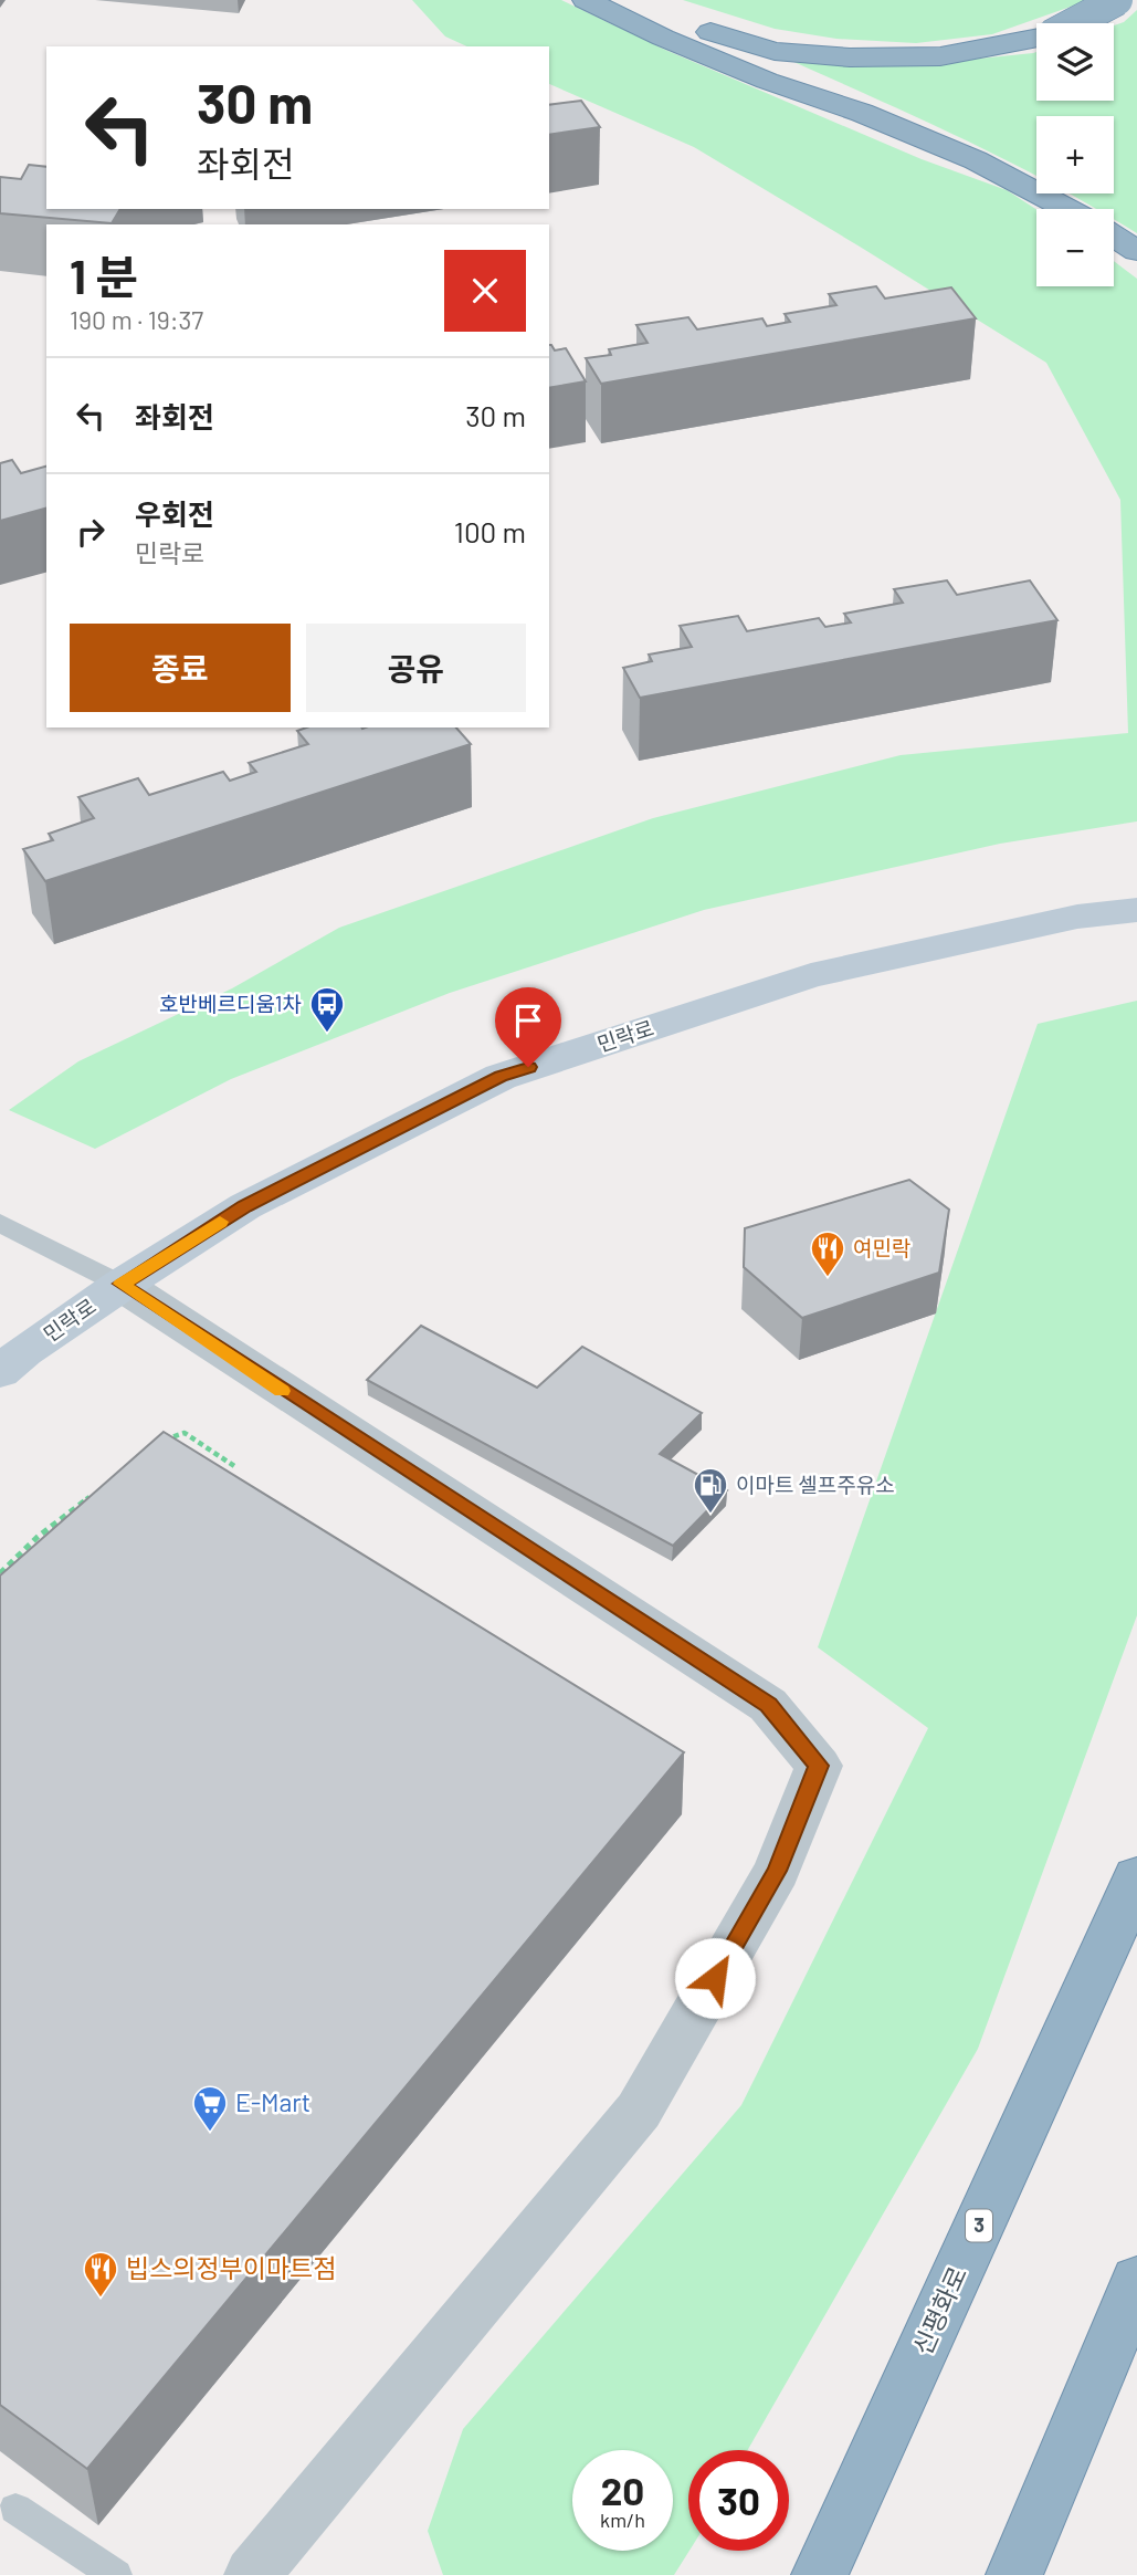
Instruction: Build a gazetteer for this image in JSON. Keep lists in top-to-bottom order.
{
  "streets": {
    "highway": ["3", "신평화로"],
    "main road": ["민락로"]
  },
  "places": {
    "bus stop": ["호반베르디움1차"],
    "restaurant": ["여민락", "빕스의정부이마트점"],
    "fuel station": ["이마트 셀프주유소"],
    "supermarket": ["E-Mart"]
  },
  "page": {
    "map_buttons": ["+", "−"],
    "turn": ["30 m", "좌회전"],
    "heading": ["1 분", "190 m · 19:37"],
    "list": [
      {
        "name": "좌회전",
        "value": "30 m"
      },
      {
        "name": "우회전",
        "note": "민락로",
        "value": "100 m"
      }
    ],
    "buttons": ["종료", "공유"],
    "speed": "20 km/h",
    "limit": "30"
  }
}
